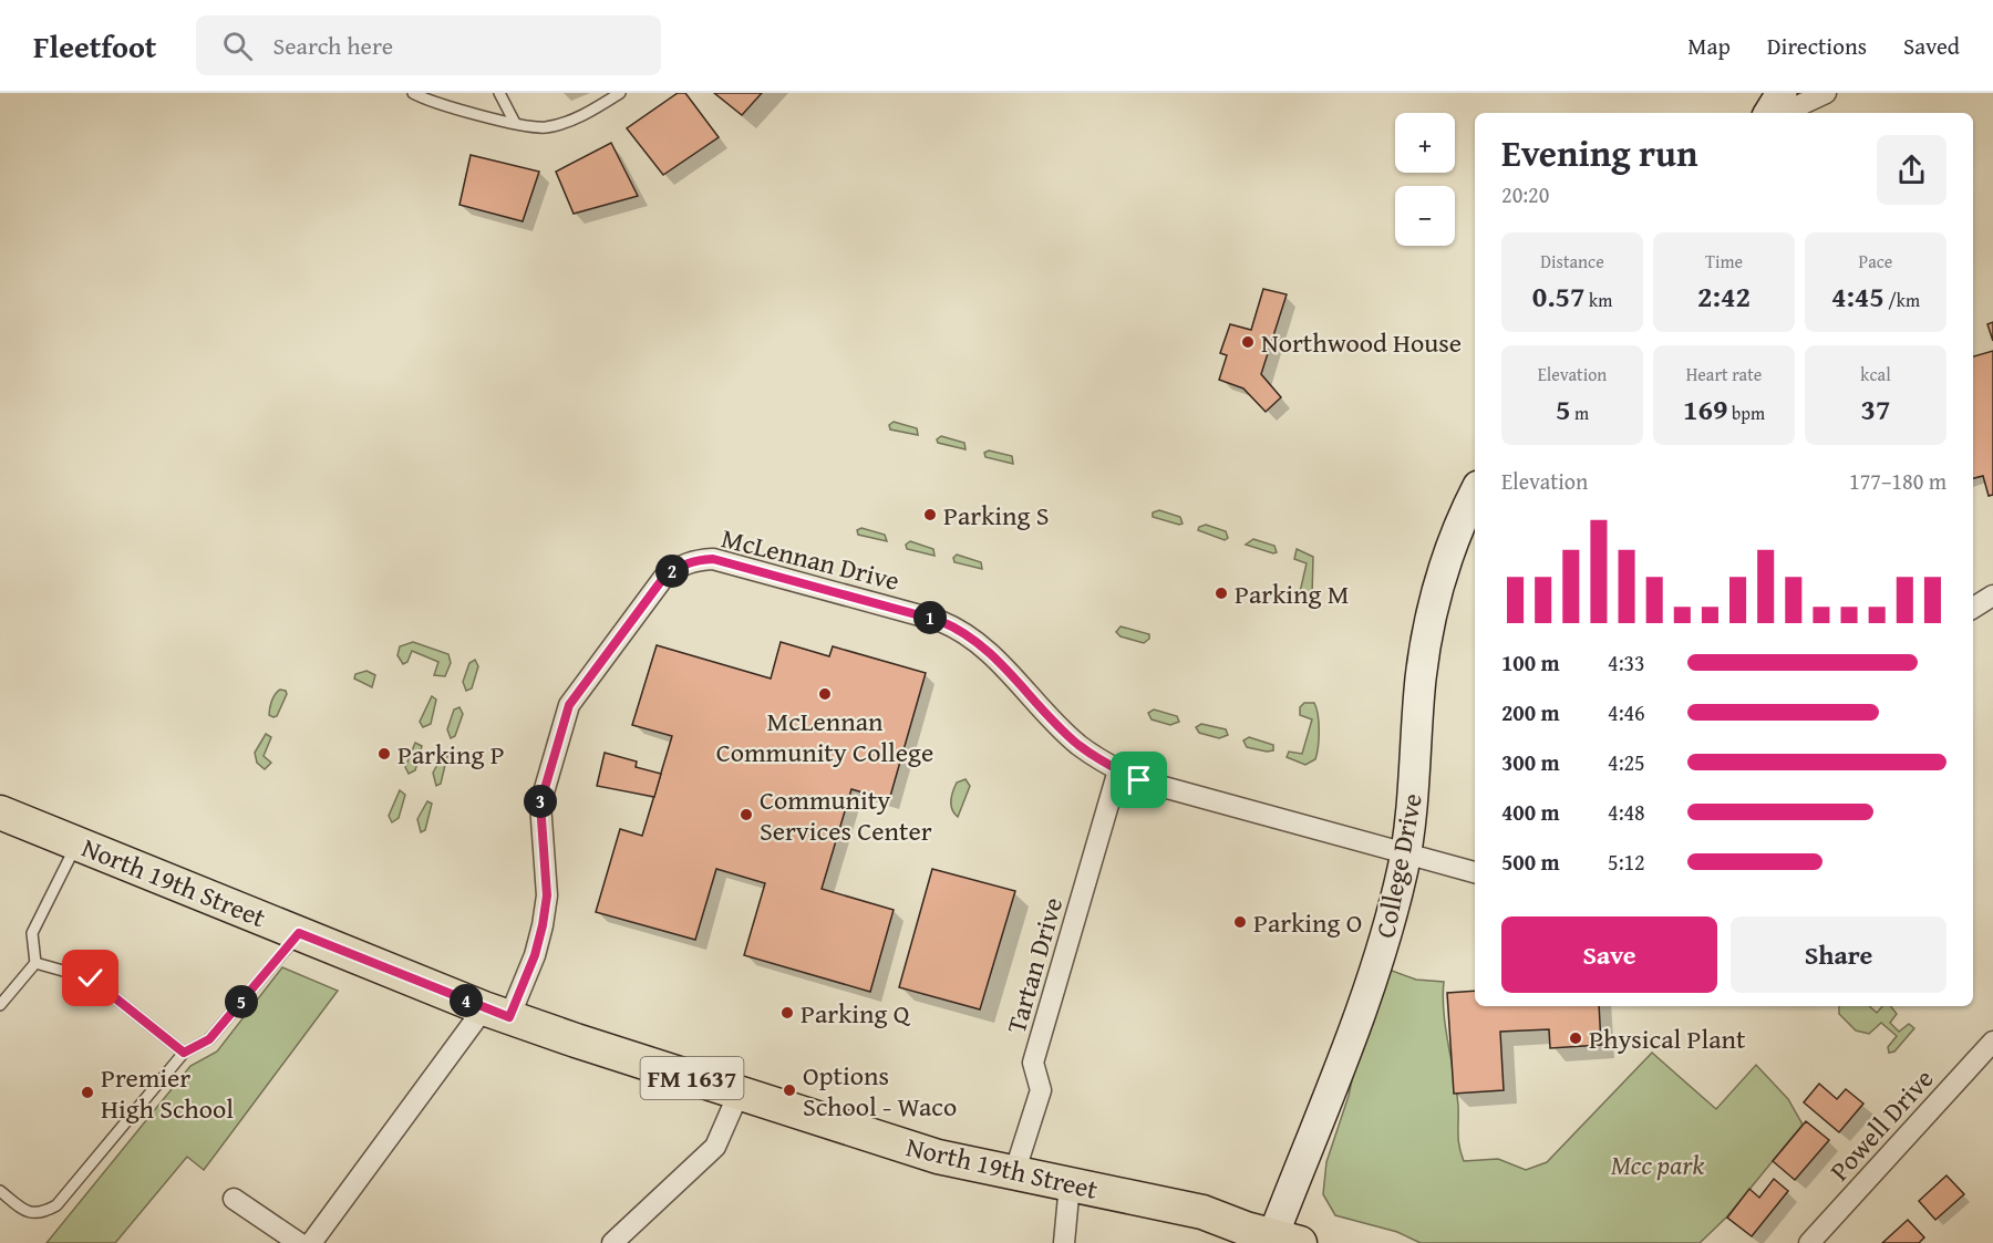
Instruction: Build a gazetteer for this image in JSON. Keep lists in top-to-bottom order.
{
  "streets": {
    "main road": ["North 19th Street", "FM 1637"],
    "street": [
      "McLennan Drive",
      "College Drive",
      "Tartan Drive",
      "Powell Drive"
    ]
  },
  "crossings": [
    ["McLennan Drive", "College Drive"],
    ["McLennan Drive", "North 19th Street"],
    ["McLennan Drive", "Tartan Drive"],
    ["College Drive", "North 19th Street"],
    ["North 19th Street", "Tartan Drive"]
  ],
  "parks": ["Mcc park"],
  "places": [
    "Northwood House",
    "Parking S",
    "Parking M",
    "McLennan Community College",
    "Parking P",
    "Community Services Center",
    "Parking O",
    "Parking Q",
    "Physical Plant",
    "Options School - Waco",
    "Premier High School"
  ],
  "page": {
    "header": "Fleetfoot",
    "search": "Search here",
    "nav": ["Map", "Directions", "Saved"],
    "map_buttons": ["+", "−"],
    "heading": ["Evening run", "20:20"],
    "stats": [
      ["Distance", "0.57 km"],
      ["Time", "2:42"],
      ["Pace", "4:45 /km"],
      ["Elevation", "5 m"],
      ["Heart rate", "169 bpm"],
      ["kcal", "37"]
    ],
    "chart": ["Elevation", "177–180 m"],
    "pins": [
      "2",
      "1",
      "3",
      "4",
      "5"
    ],
    "list": [
      {
        "name": "100 m",
        "note": "4:33"
      },
      {
        "name": "200 m",
        "note": "4:46"
      },
      {
        "name": "300 m",
        "note": "4:25"
      },
      {
        "name": "400 m",
        "note": "4:48"
      },
      {
        "name": "500 m",
        "note": "5:12"
      }
    ],
    "buttons": ["Save", "Share"]
  }
}
